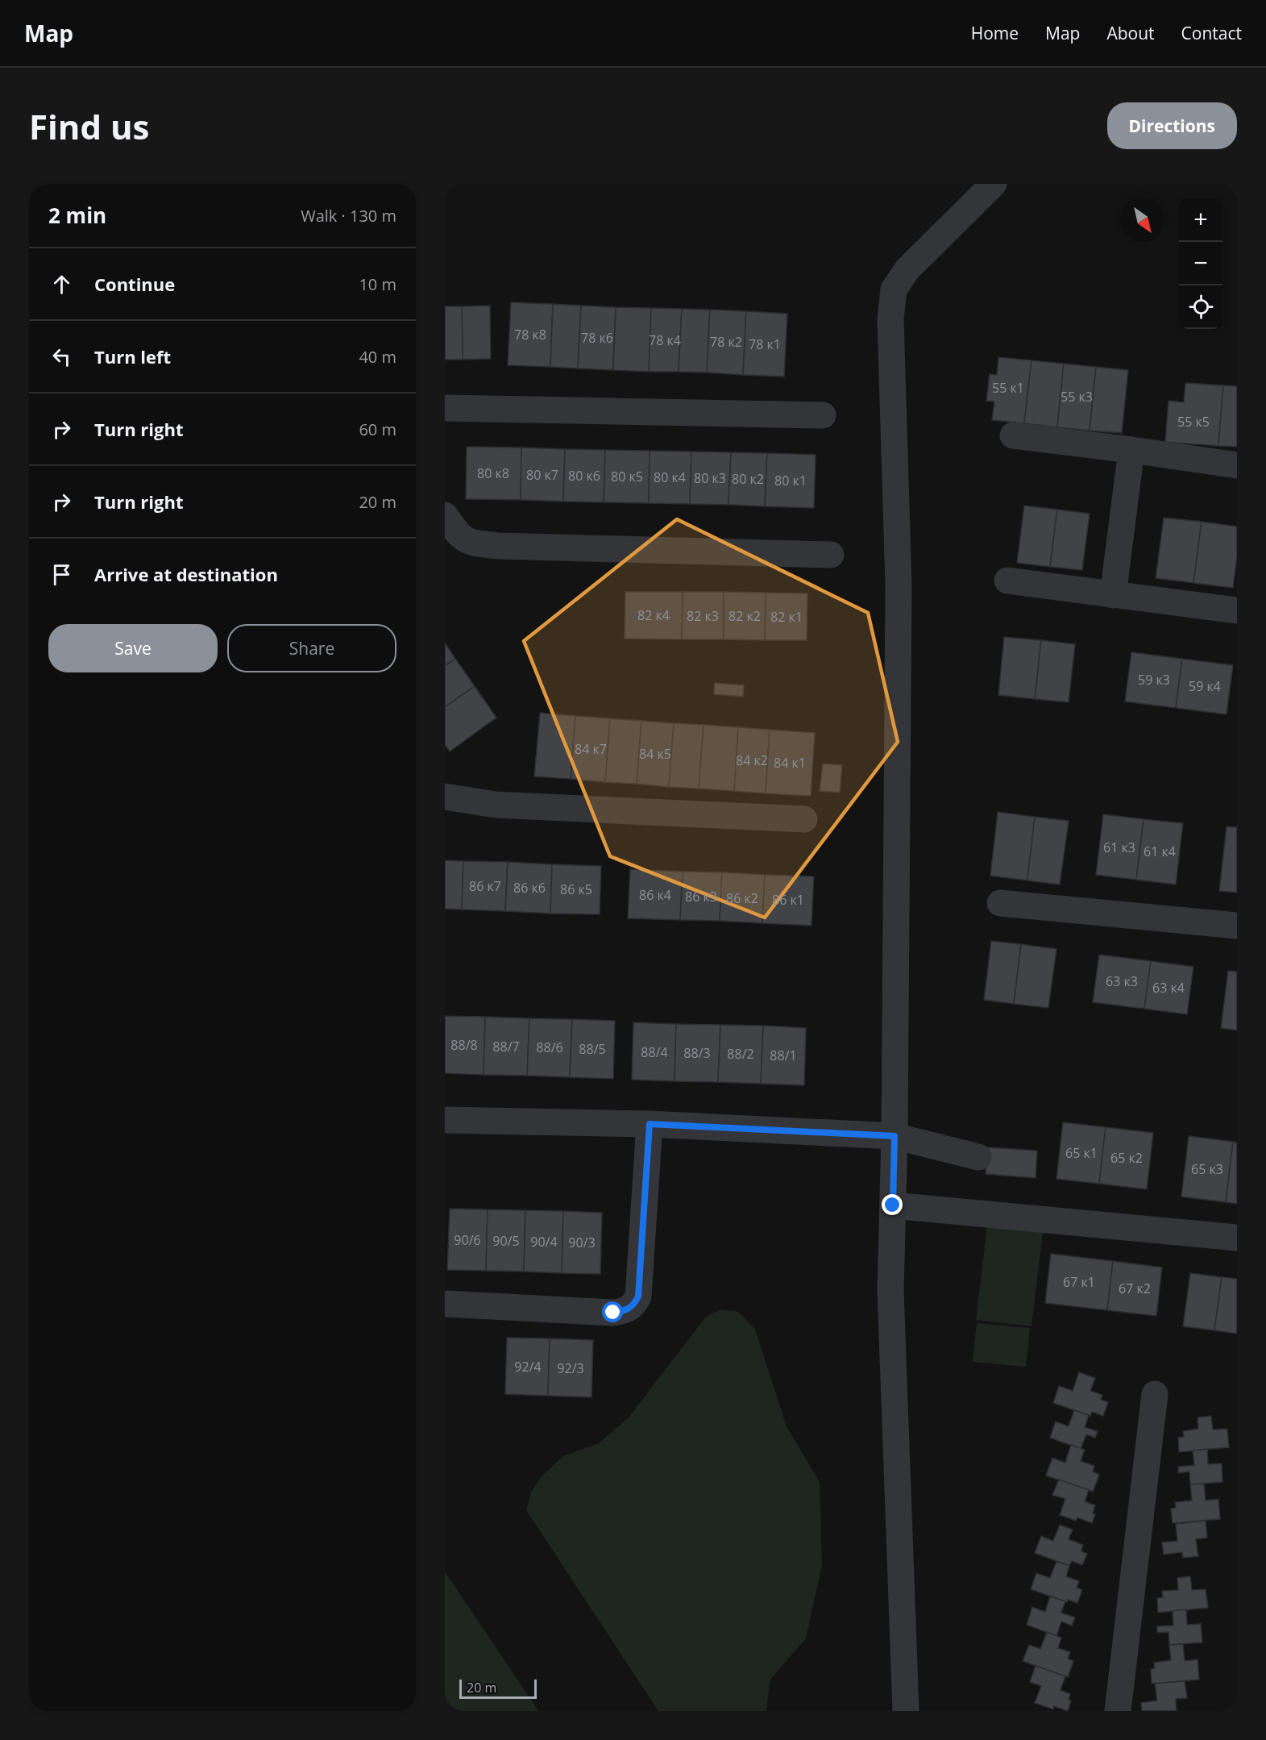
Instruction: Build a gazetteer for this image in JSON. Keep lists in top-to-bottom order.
{
  "house_numbers": [
    "78 к8",
    "78 к6",
    "78 к4",
    "78 к2",
    "78 к1",
    "55 к1",
    "55 к3",
    "55 к5",
    "80 к8",
    "80 к7",
    "80 к6",
    "80 к5",
    "80 к4",
    "80 к3",
    "80 к2",
    "80 к1",
    "82 к4",
    "82 к3",
    "82 к2",
    "82 к1",
    "59 к3",
    "59 к4",
    "84 к7",
    "84 к5",
    "84 к2",
    "84 к1",
    "61 к3",
    "61 к4",
    "86 к7",
    "86 к6",
    "86 к5",
    "86 к4",
    "86 к3",
    "86 к2",
    "86 к1",
    "63 к3",
    "63 к4",
    "88/8",
    "88/7",
    "88/6",
    "88/5",
    "88/4",
    "88/3",
    "88/2",
    "88/1",
    "65 к1",
    "65 к2",
    "65 к3",
    "90/6",
    "90/5",
    "90/4",
    "90/3",
    "67 к1",
    "67 к2",
    "92/4",
    "92/3"
  ],
  "scale_bar": "20 m",
  "north": "bottom right",
  "page": {
    "header": "Map",
    "nav": [
      "Home",
      "Map",
      "About",
      "Contact"
    ],
    "buttons": [
      "Directions",
      ["Save", "Share"]
    ],
    "title": "Find us",
    "heading": ["2 min", "Walk · 130 m"],
    "map_buttons": ["+", "−"],
    "list": [
      ["Continue", "10 m"],
      ["Turn left", "40 m"],
      ["Turn right", "60 m"],
      ["Turn right", "20 m"],
      "Arrive at destination"
    ],
    "scale": "20 m"
  }
}
